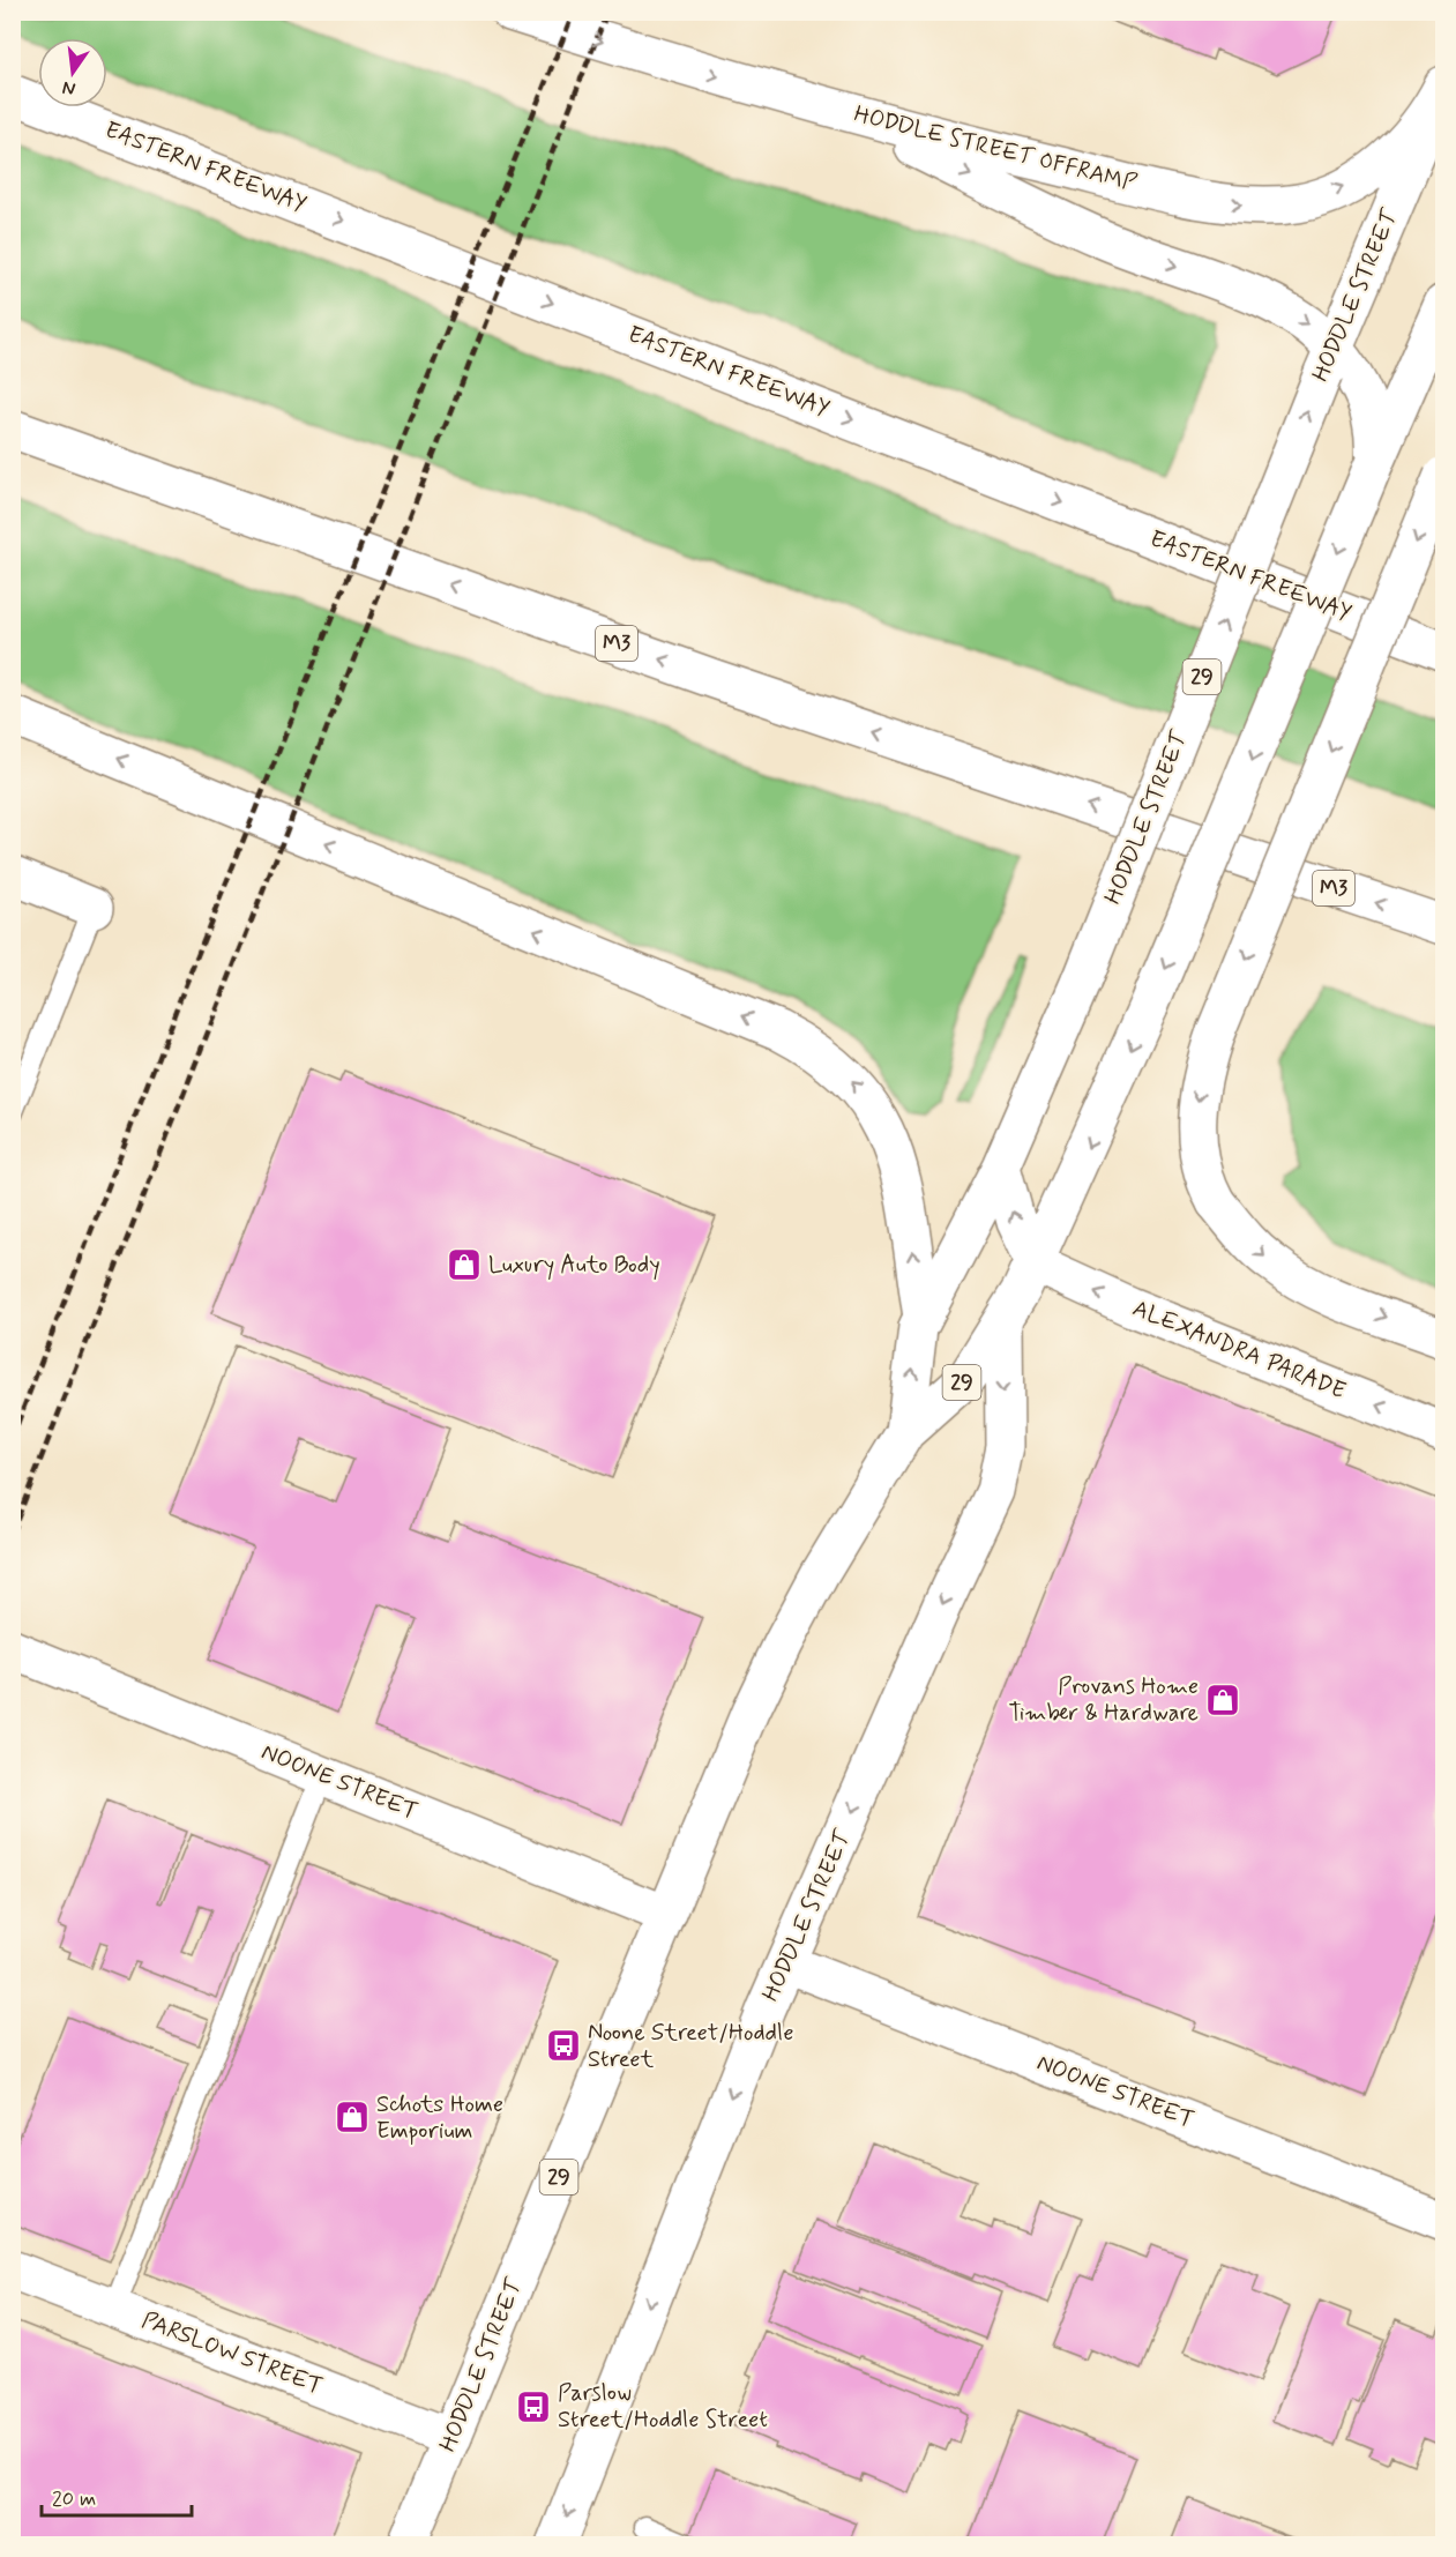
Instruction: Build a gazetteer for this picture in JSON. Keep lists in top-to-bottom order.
{
  "streets": {
    "main road": [
      "HODDLE STREET OFFRAMP",
      "EASTERN FREEWAY",
      "HODDLE STREET",
      "M3",
      "29",
      "ALEXANDRA PARADE",
      "NOONE STREET",
      "PARSLOW STREET"
    ]
  },
  "crossings": [
    ["HODDLE STREET OFFRAMP", "HODDLE STREET"],
    ["HODDLE STREET", "ALEXANDRA PARADE"],
    ["HODDLE STREET", "NOONE STREET"],
    ["HODDLE STREET", "PARSLOW STREET"]
  ],
  "one_way": ["ALEXANDRA PARADE"],
  "places": {
    "shop": ["Luxury Auto Body", "Provans Home Timber & Hardware", "Schots Home Emporium"],
    "bus stop": ["Noone Street/Hoddle Street", "Parslow Street/Hoddle Street"]
  },
  "scale_bar": "20 m",
  "north": "bottom"
}
